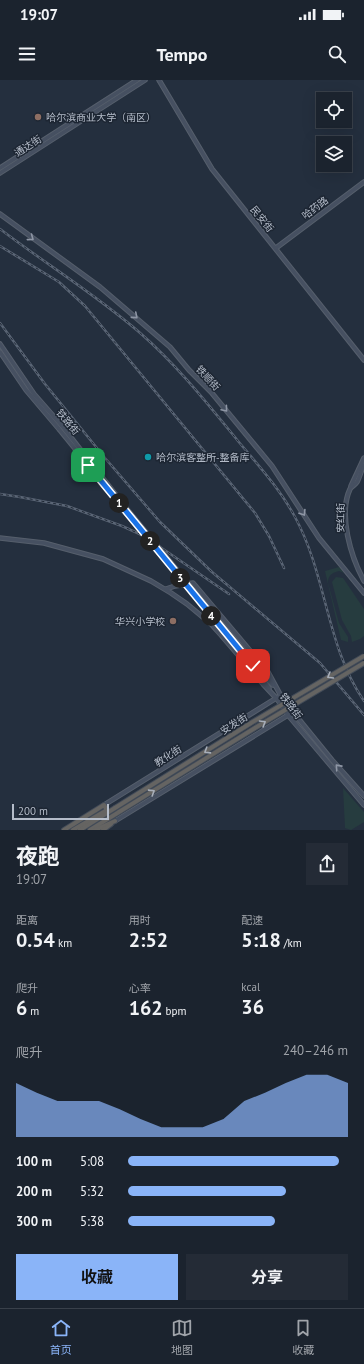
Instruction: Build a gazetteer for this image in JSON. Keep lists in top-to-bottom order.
{
  "streets": {
    "highway": ["安发街", "教化街"],
    "main road": [
      "通达街",
      "哈药路",
      "民安街",
      "铁顺街",
      "铁路街",
      "安红街"
    ]
  },
  "crossings": [
    ["哈药路", "民安街"],
    ["铁路街", "教化街"]
  ],
  "one_way": ["铁顺街"],
  "places": ["哈尔滨商业大学（南区）", "哈尔滨客整所-整备库", "华兴小学校"],
  "scale_bar": "200 m",
  "page": {
    "status": "19:07",
    "header": "Tempo",
    "pins": [
      "1",
      "2",
      "3",
      "4"
    ],
    "scale": "200 m",
    "heading": ["夜跑", "19:07"],
    "stats": [
      ["距离", "0.54 km"],
      ["用时", "2:52"],
      ["配速", "5:18 /km"],
      ["爬升", "6 m"],
      ["心率", "162 bpm"],
      ["kcal", "36"]
    ],
    "chart": ["爬升", "240–246 m"],
    "list": [
      {
        "name": "100 m",
        "note": "5:08"
      },
      {
        "name": "200 m",
        "note": "5:32"
      },
      {
        "name": "300 m",
        "note": "5:38"
      }
    ],
    "buttons": ["收藏", "分享"],
    "tabs": ["首页", "地图", "收藏"]
  }
}
